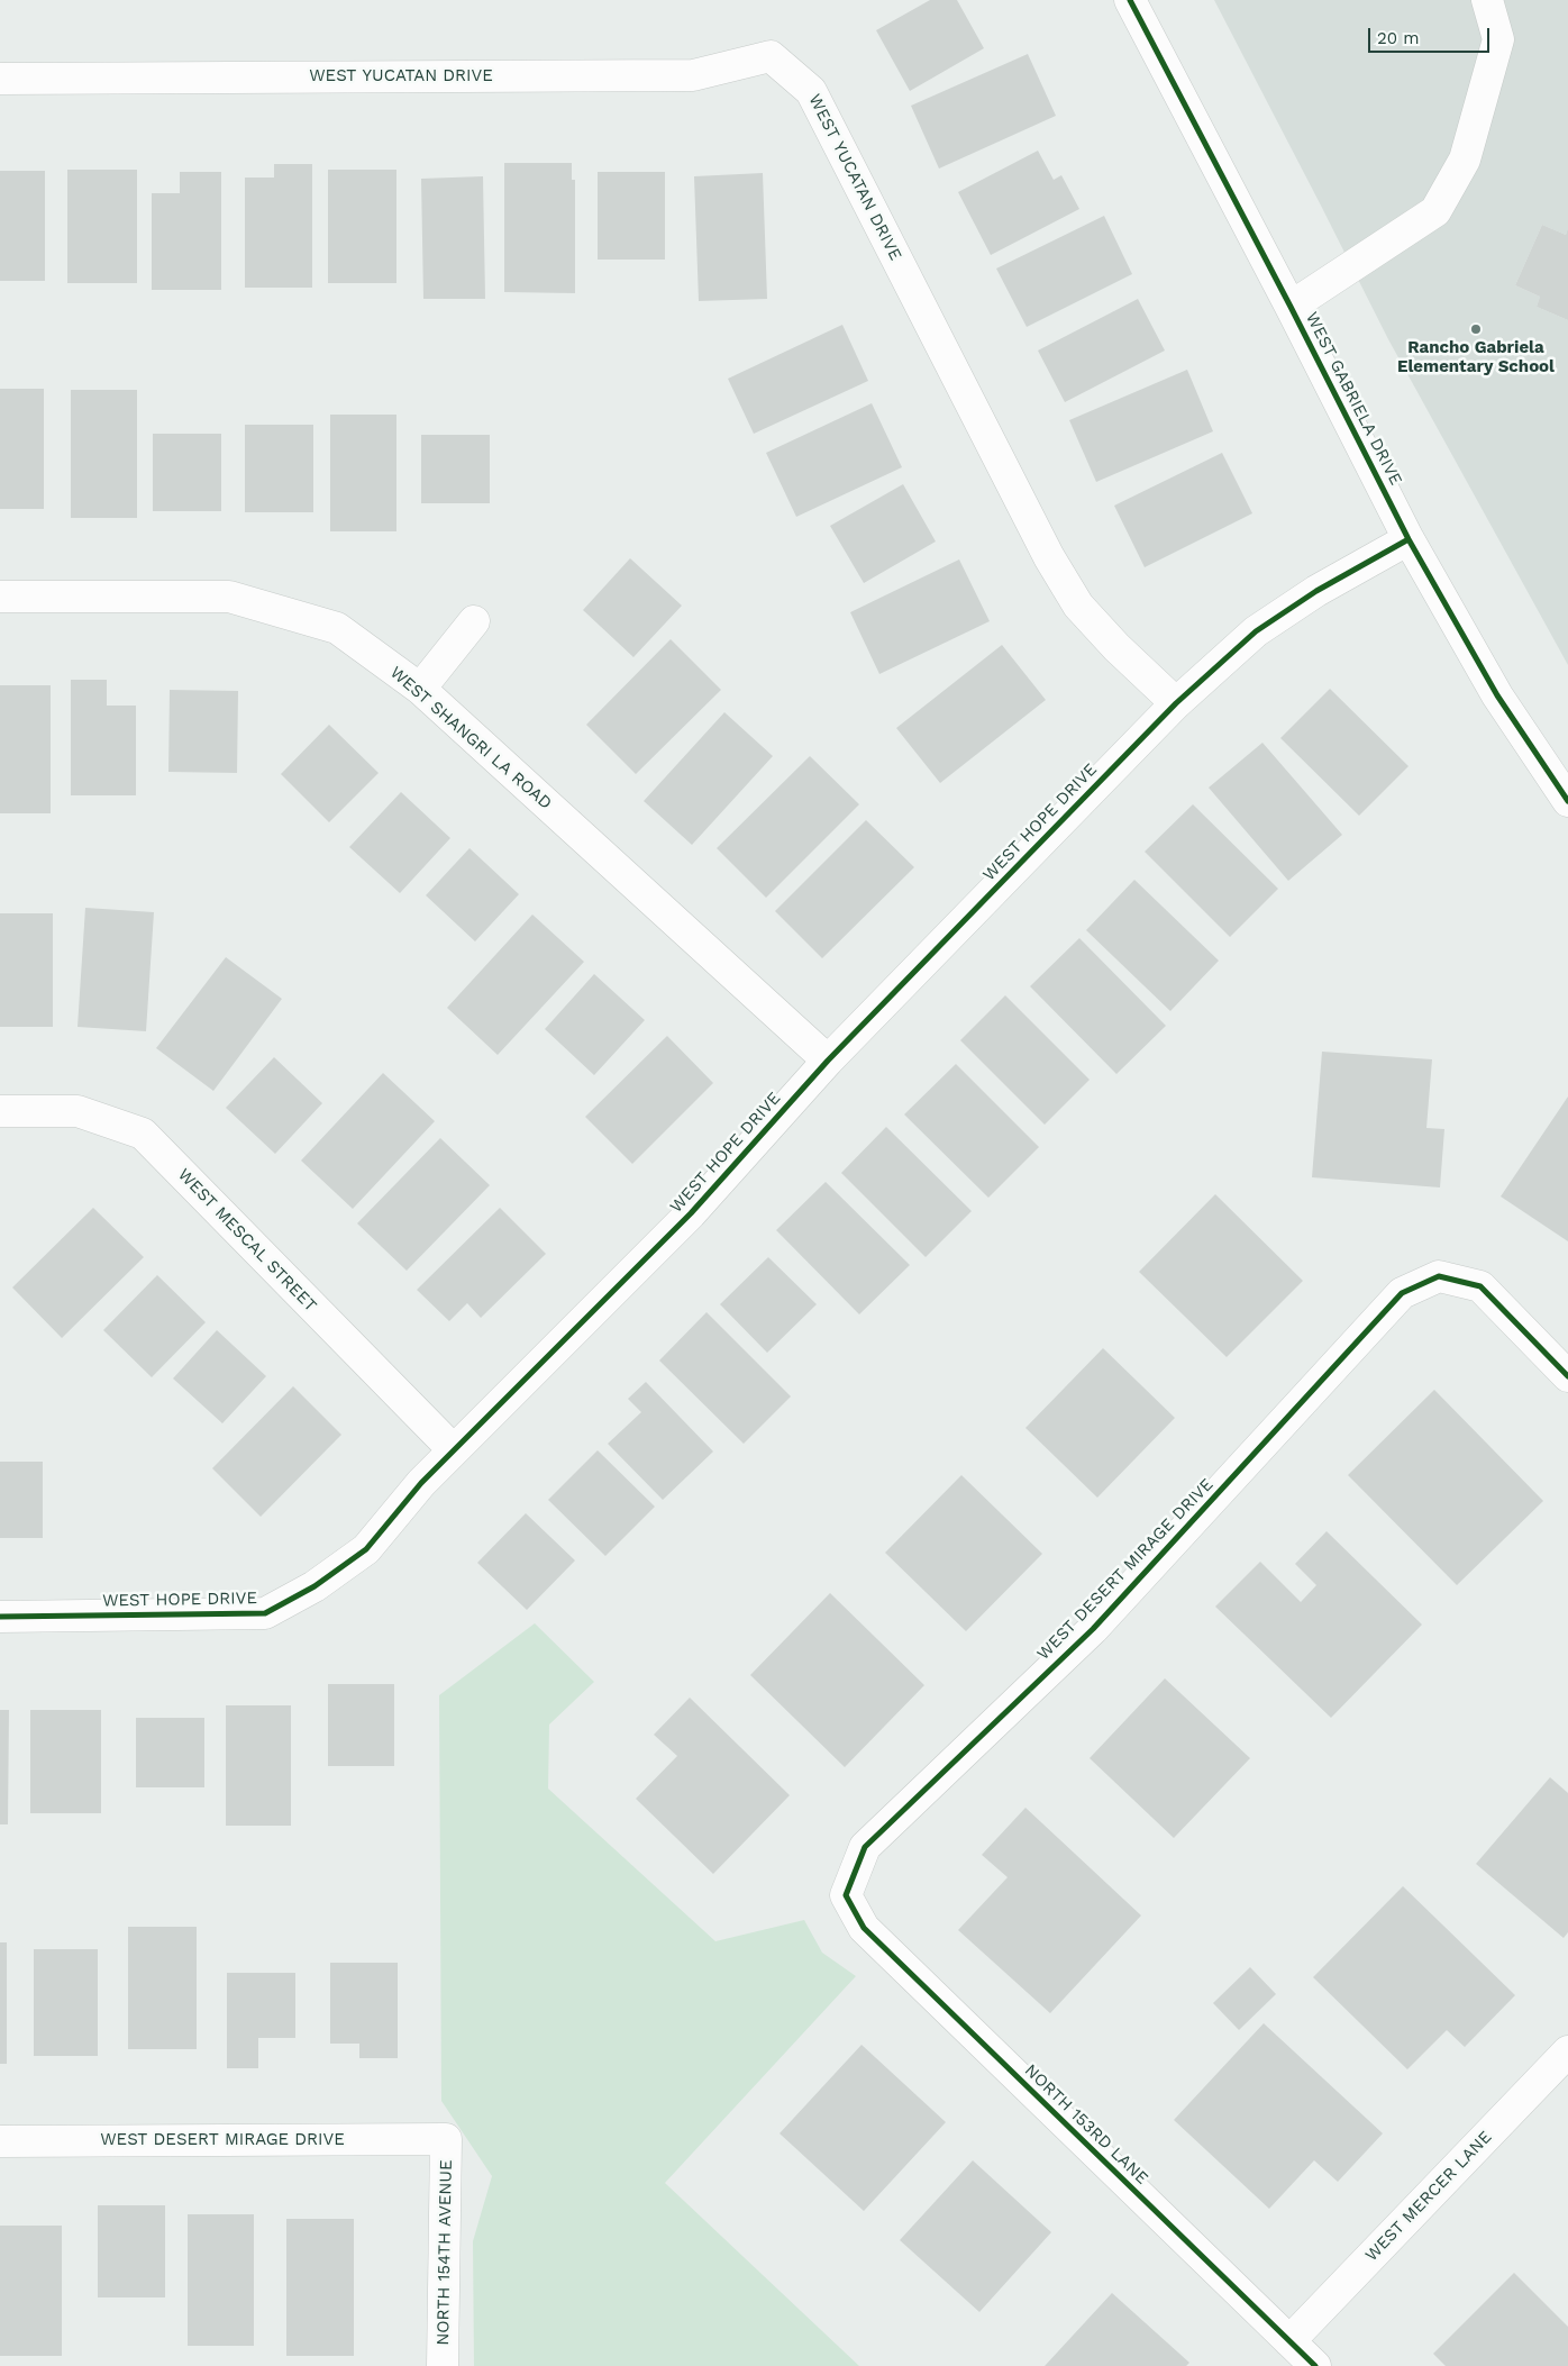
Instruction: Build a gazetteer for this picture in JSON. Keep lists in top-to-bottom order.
{
  "streets": {
    "street": [
      "WEST YUCATAN DRIVE",
      "WEST GABRIELA DRIVE",
      "WEST SHANGRI LA ROAD",
      "WEST HOPE DRIVE",
      "WEST MESCAL STREET",
      "WEST DESERT MIRAGE DRIVE",
      "NORTH 153RD LANE",
      "WEST MERCER LANE",
      "NORTH 154TH AVENUE"
    ]
  },
  "crossings": [
    ["WEST YUCATAN DRIVE", "WEST HOPE DRIVE"],
    ["WEST GABRIELA DRIVE", "WEST HOPE DRIVE"],
    ["WEST SHANGRI LA ROAD", "WEST HOPE DRIVE"],
    ["WEST HOPE DRIVE", "WEST MESCAL STREET"],
    ["WEST DESERT MIRAGE DRIVE", "NORTH 153RD LANE"],
    ["WEST DESERT MIRAGE DRIVE", "NORTH 154TH AVENUE"],
    ["NORTH 153RD LANE", "WEST MERCER LANE"]
  ],
  "places": ["Rancho Gabriela Elementary School"],
  "scale_bar": "20 m"
}
